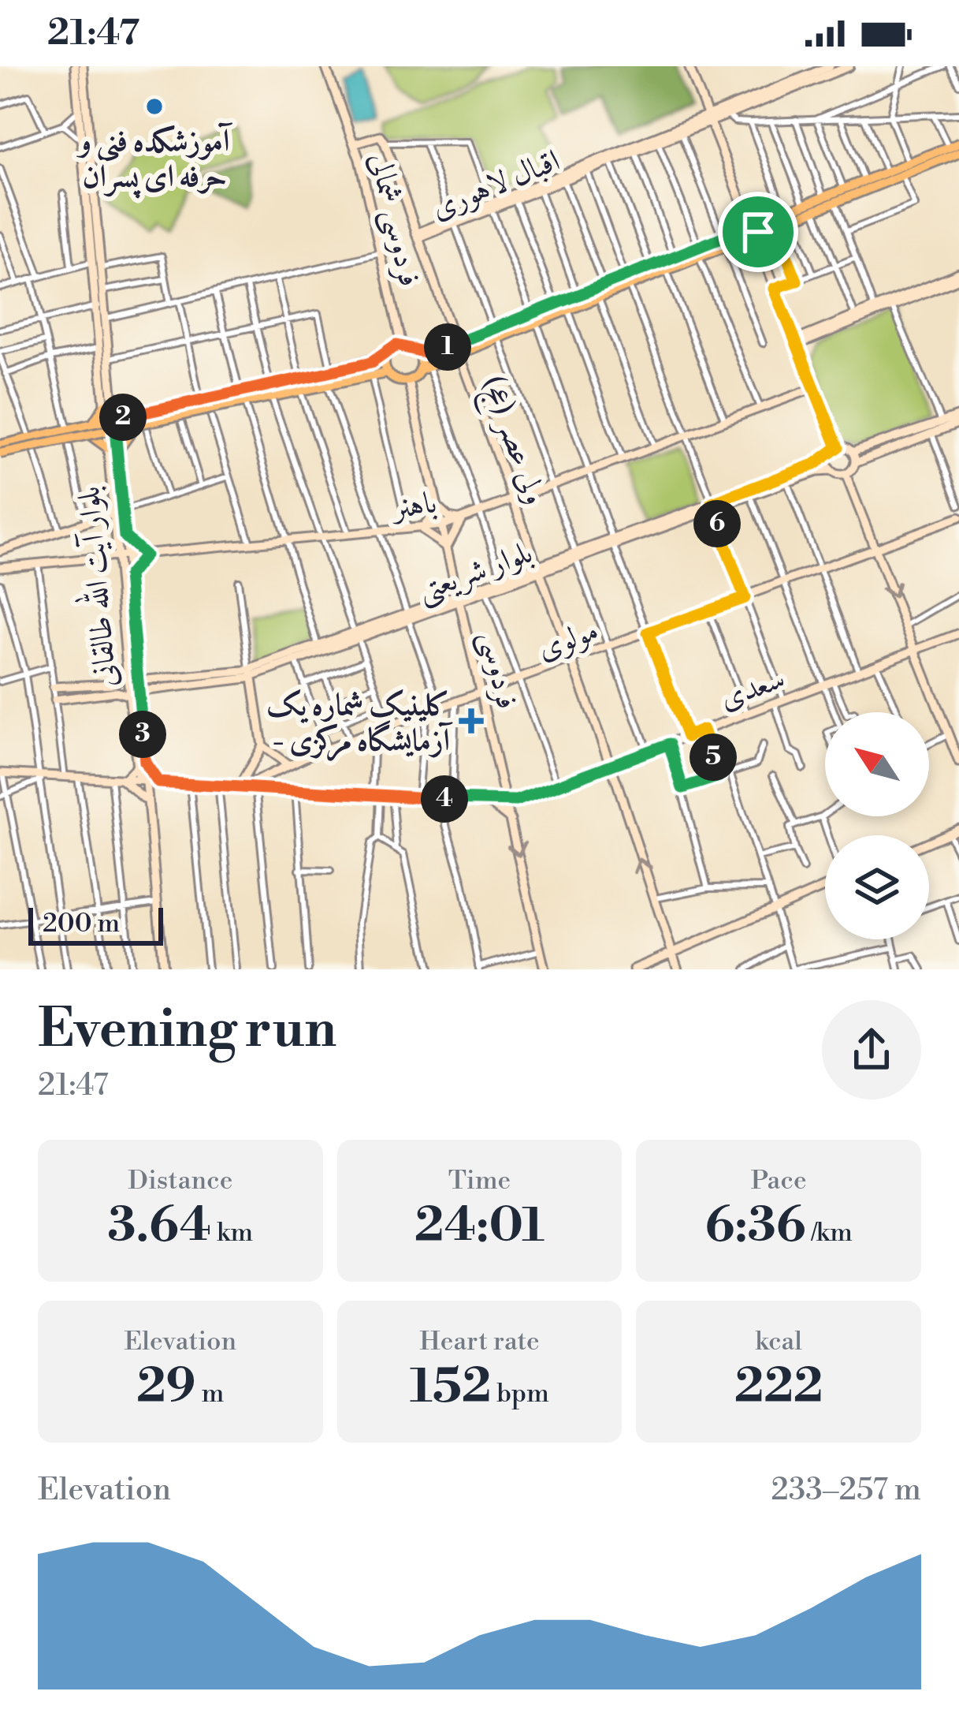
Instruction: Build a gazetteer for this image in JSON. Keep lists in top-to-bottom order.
{
  "streets": {
    "main road": [
      "اقبال لاهوری",
      "فردوسی شمالی",
      "ولی عصر (عج)",
      "باهنر",
      "بلوار شریعتی",
      "بلوار آیت الله طالقانی",
      "مولوی",
      "فردوسی",
      "سعدی"
    ]
  },
  "crossings": [
    ["اقبال لاهوری", "ولی عصر (عج)"],
    ["فردوسی شمالی", "فردوسی"],
    ["ولی عصر (عج)", "باهنر"],
    ["ولی عصر (عج)", "بلوار شریعتی"],
    ["ولی عصر (عج)", "مولوی"],
    ["ولی عصر (عج)", "سعدی"],
    ["باهنر", "بلوار آیت الله طالقانی"],
    ["باهنر", "فردوسی"],
    ["بلوار شریعتی", "بلوار آیت الله طالقانی"],
    ["بلوار شریعتی", "فردوسی"],
    ["بلوار آیت الله طالقانی", "سعدی"],
    ["مولوی", "فردوسی"],
    ["مولوی", "سعدی"],
    ["فردوسی", "سعدی"]
  ],
  "places": {
    "other": ["آموزشکده فنی و حرفه ای پسران"],
    "health": ["کلینیک شماره یک - آزمایشگاه مرکزی"]
  },
  "scale_bar": "200 m",
  "north": "top left",
  "page": {
    "status": "21:47",
    "pins": [
      "1",
      "2",
      "6",
      "3",
      "5",
      "4"
    ],
    "scale": "200 m",
    "heading": ["Evening run", "21:47"],
    "stats": [
      ["Distance", "3.64 km"],
      ["Time", "24:01"],
      ["Pace", "6:36 /km"],
      ["Elevation", "29 m"],
      ["Heart rate", "152 bpm"],
      ["kcal", "222"]
    ],
    "chart": ["Elevation", "233–257 m"]
  }
}
